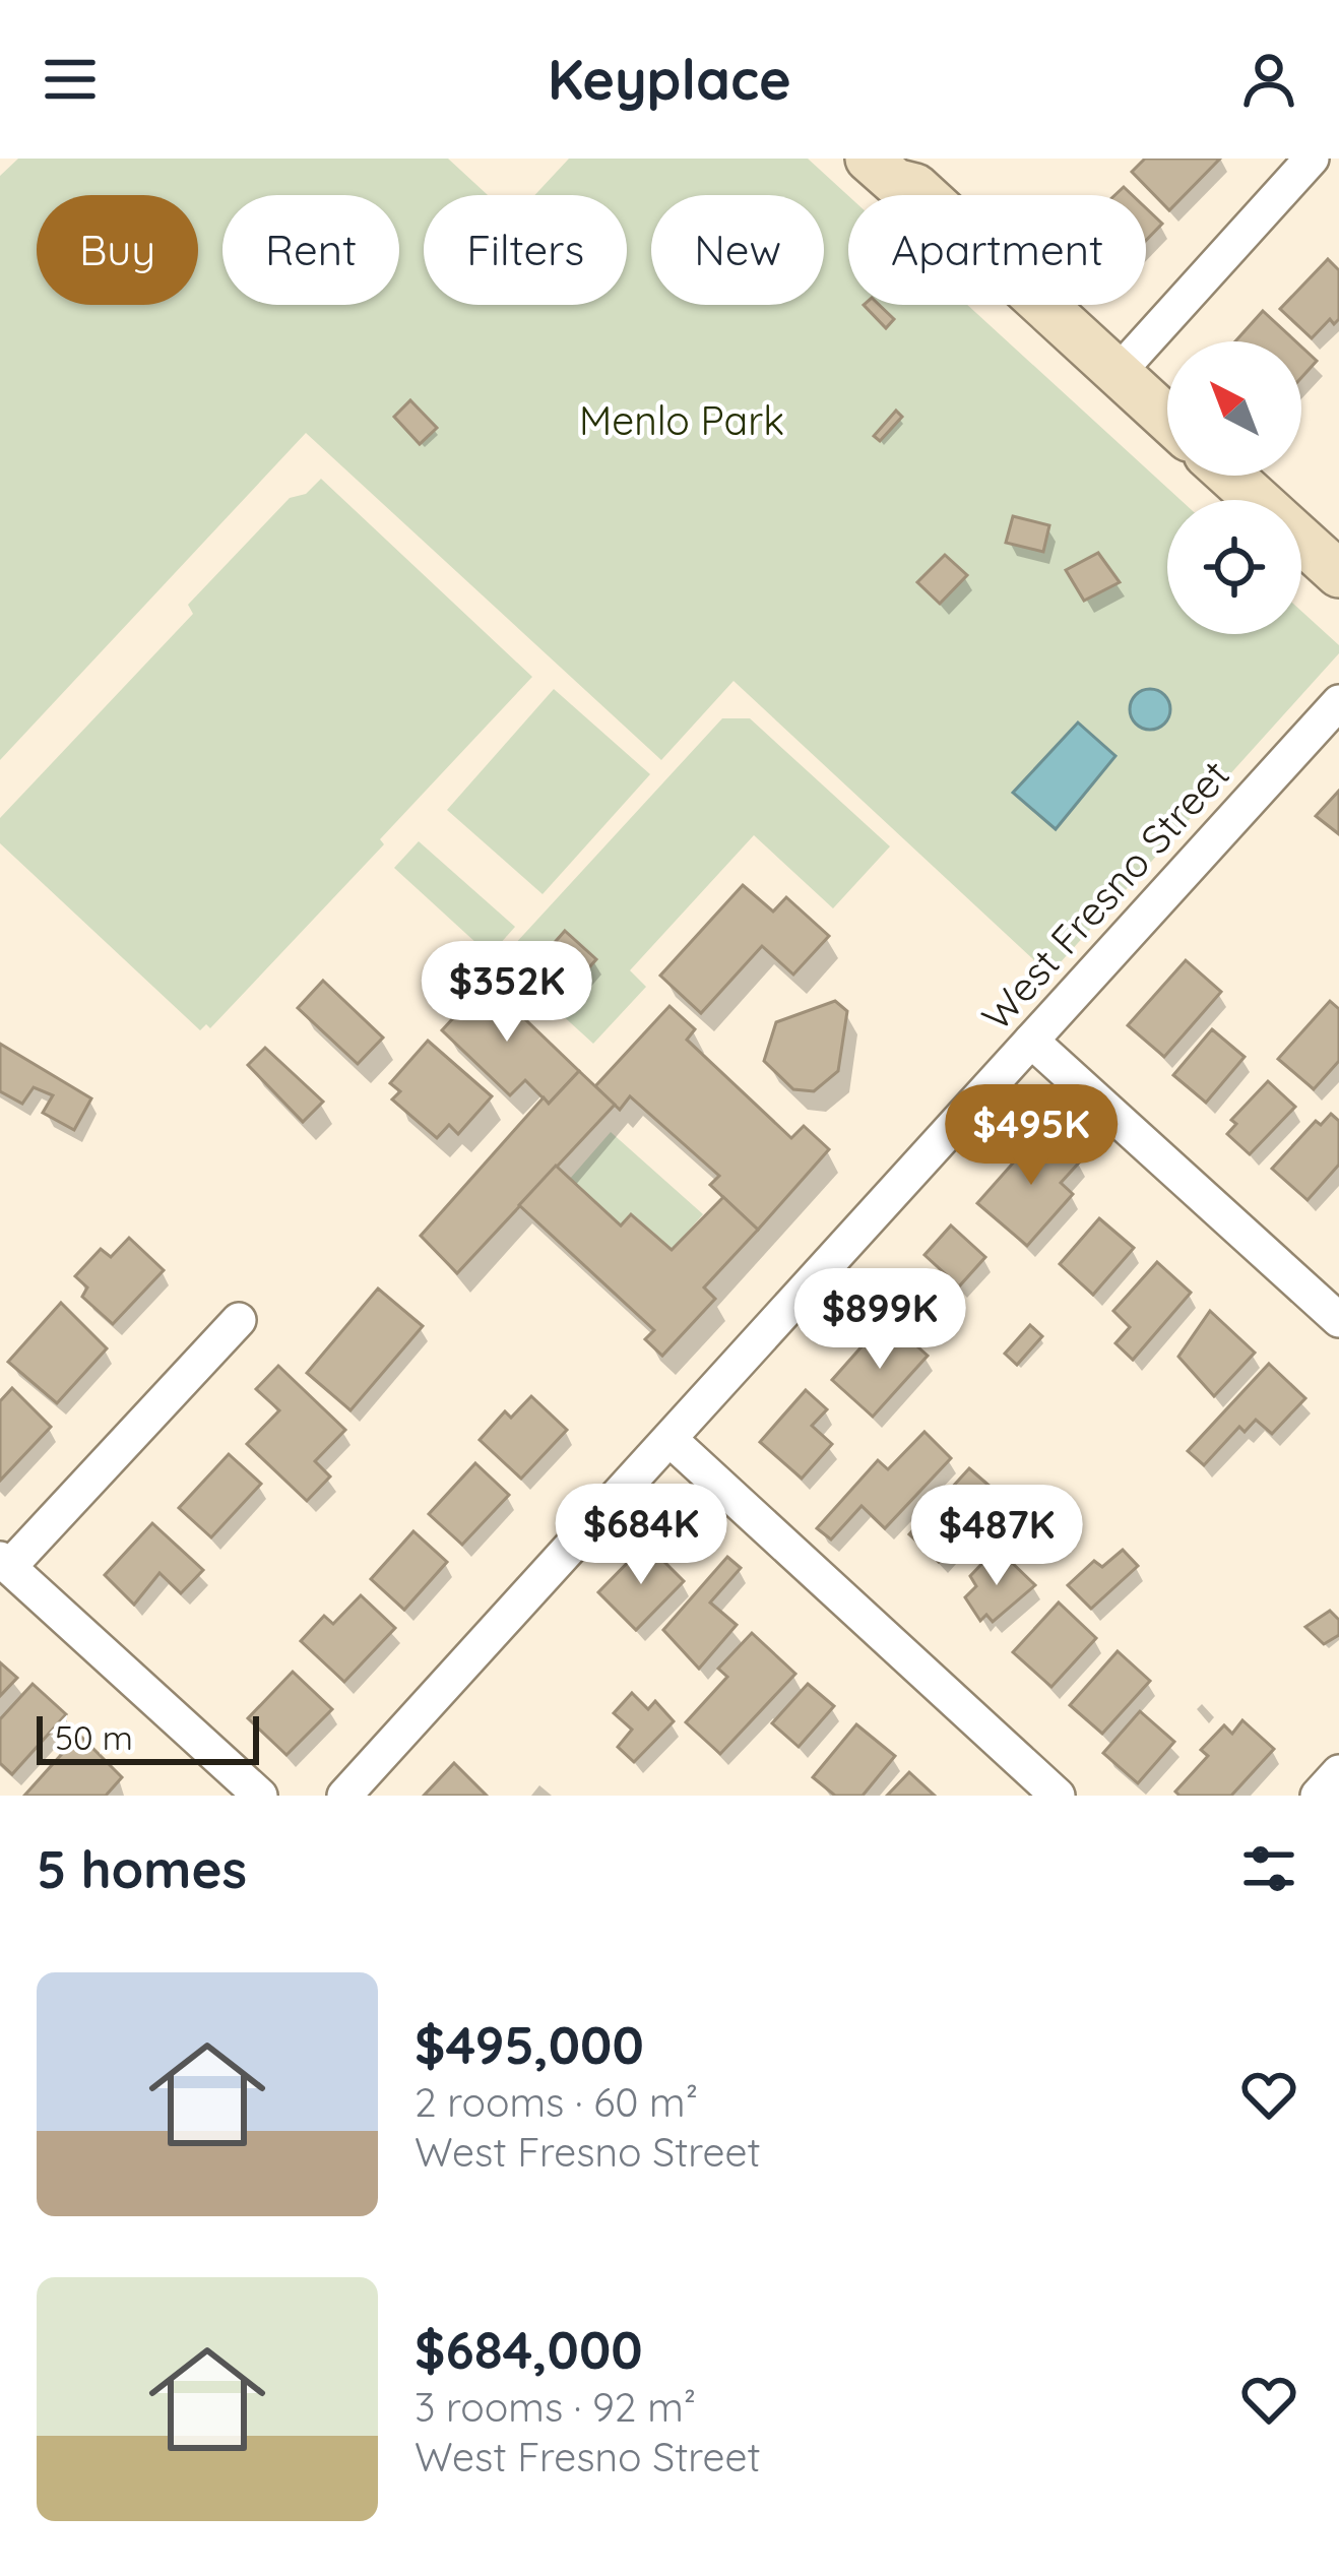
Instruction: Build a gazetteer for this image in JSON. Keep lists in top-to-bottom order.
{
  "streets": {
    "street": ["West Fresno Street"]
  },
  "parks": ["Menlo Park"],
  "scale_bar": "50 m",
  "north": "top left",
  "page": {
    "header": "Keyplace",
    "chip": [
      "Buy",
      "Rent",
      "Filters",
      "New",
      "Apartment"
    ],
    "price": [
      "$352K",
      "$495K",
      "$899K",
      "$684K",
      "$487K"
    ],
    "scale": "50 m",
    "heading": "5 homes",
    "list": [
      {
        "name": "$495,000",
        "note": "2 rooms · 60 m² · West Fresno Street"
      },
      {
        "name": "$684,000",
        "note": "3 rooms · 92 m² · West Fresno Street"
      }
    ]
  }
}
